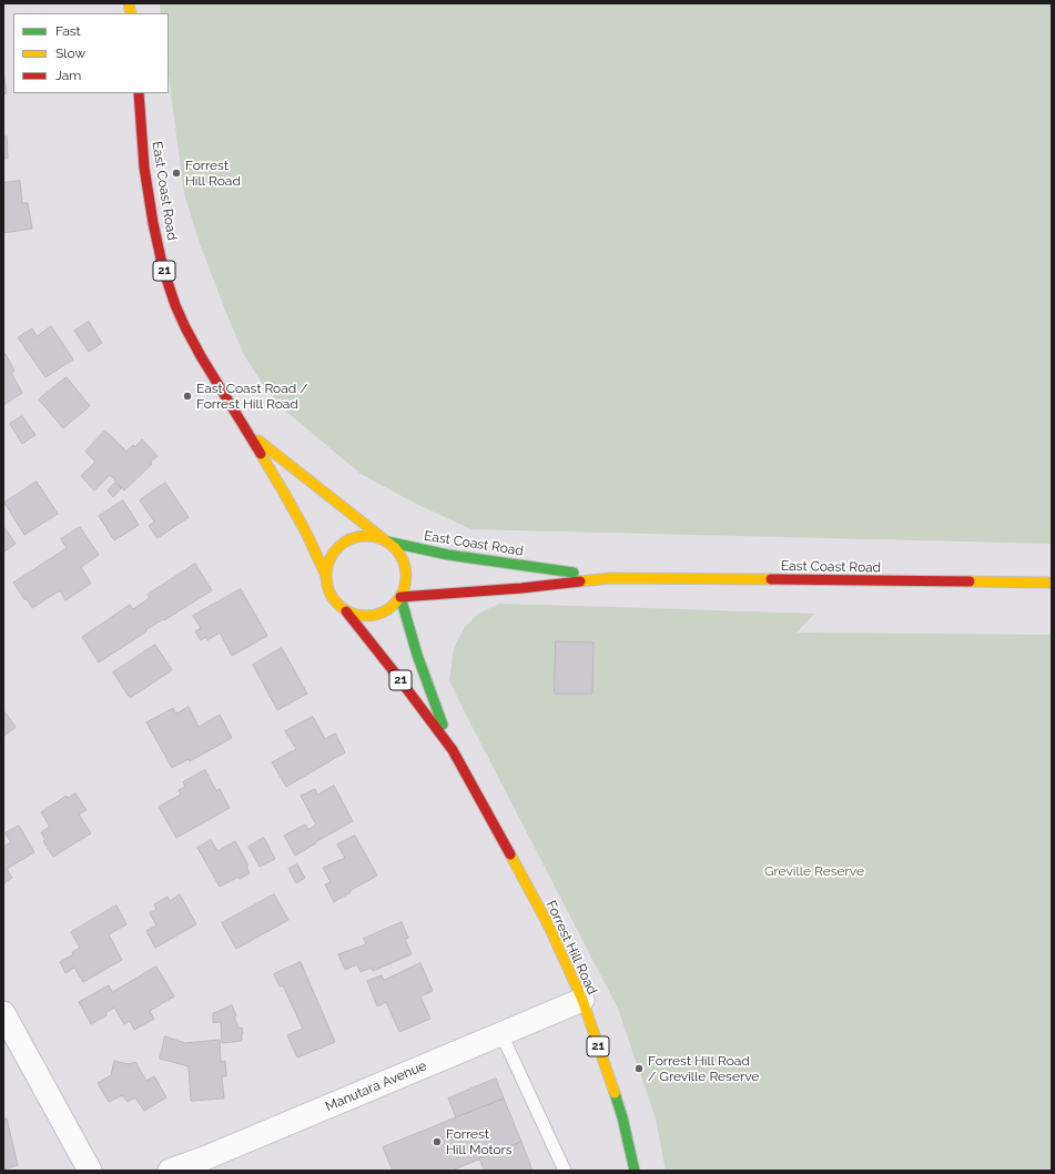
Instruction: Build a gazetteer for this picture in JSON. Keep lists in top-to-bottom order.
{
  "streets": {
    "main road": ["East Coast Road", "21", "Forrest Hill Road"],
    "street": ["Manutara Avenue"]
  },
  "crossings": [
    ["East Coast Road", "21"],
    ["East Coast Road", "Forrest Hill Road"],
    ["21", "Forrest Hill Road"],
    ["Forrest Hill Road", "Manutara Avenue"]
  ],
  "parks": ["Greville Reserve"],
  "places": [
    "Forrest Hill Road",
    "East Coast Road / Forrest Hill Road",
    "Forrest Hill Road / Greville Reserve",
    "Forrest Hill Motors"
  ],
  "legend": ["Fast", "Slow", "Jam"]
}
